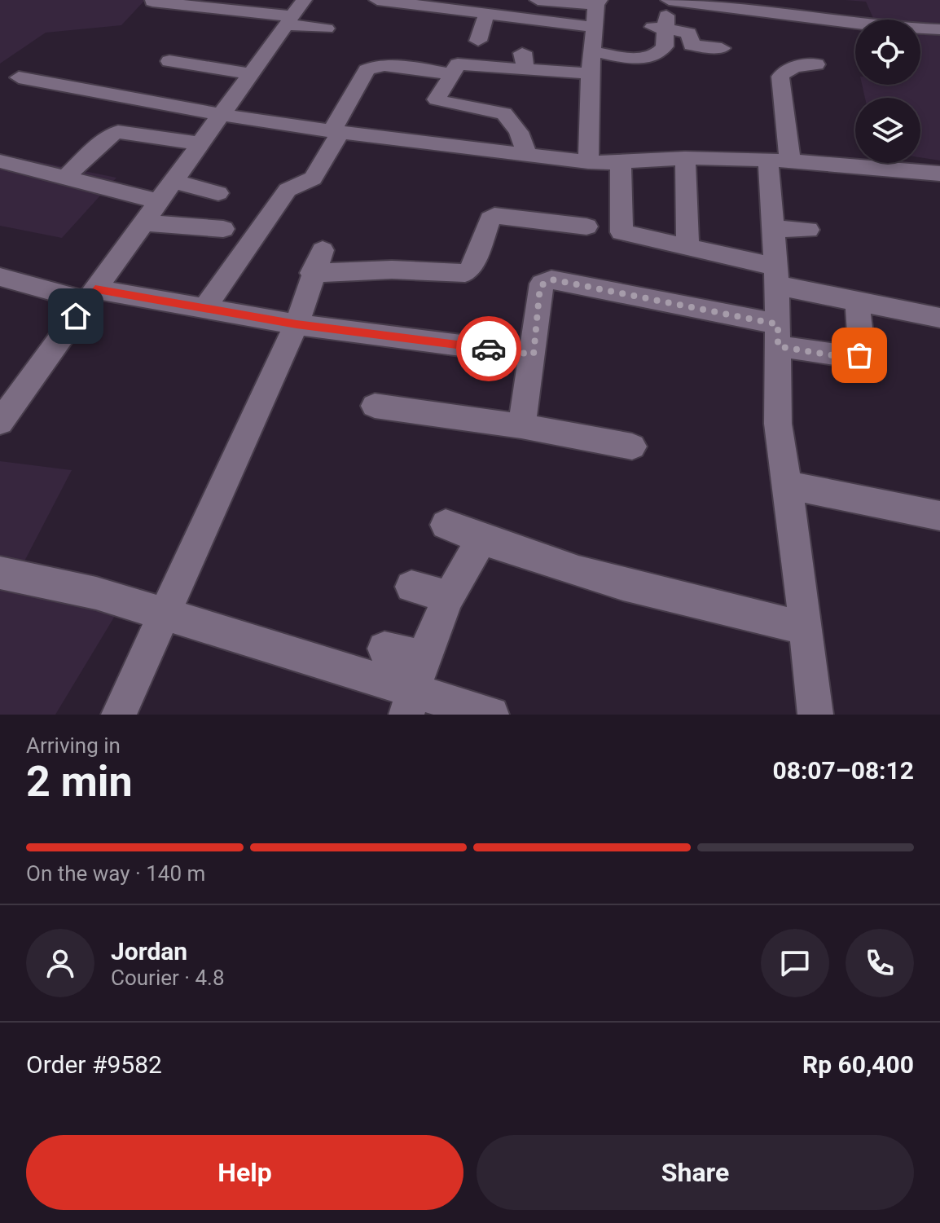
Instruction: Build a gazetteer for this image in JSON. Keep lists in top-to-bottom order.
{
  "page": {
    "heading": ["2 min", "Arriving in", "08:07–08:12"],
    "panel": [
      "Jordan",
      "Courier · 4.8",
      "Order #9582",
      "Rp 60,400"
    ],
    "bar": "On the way · 140 m",
    "buttons": ["Help", "Share"]
  }
}
